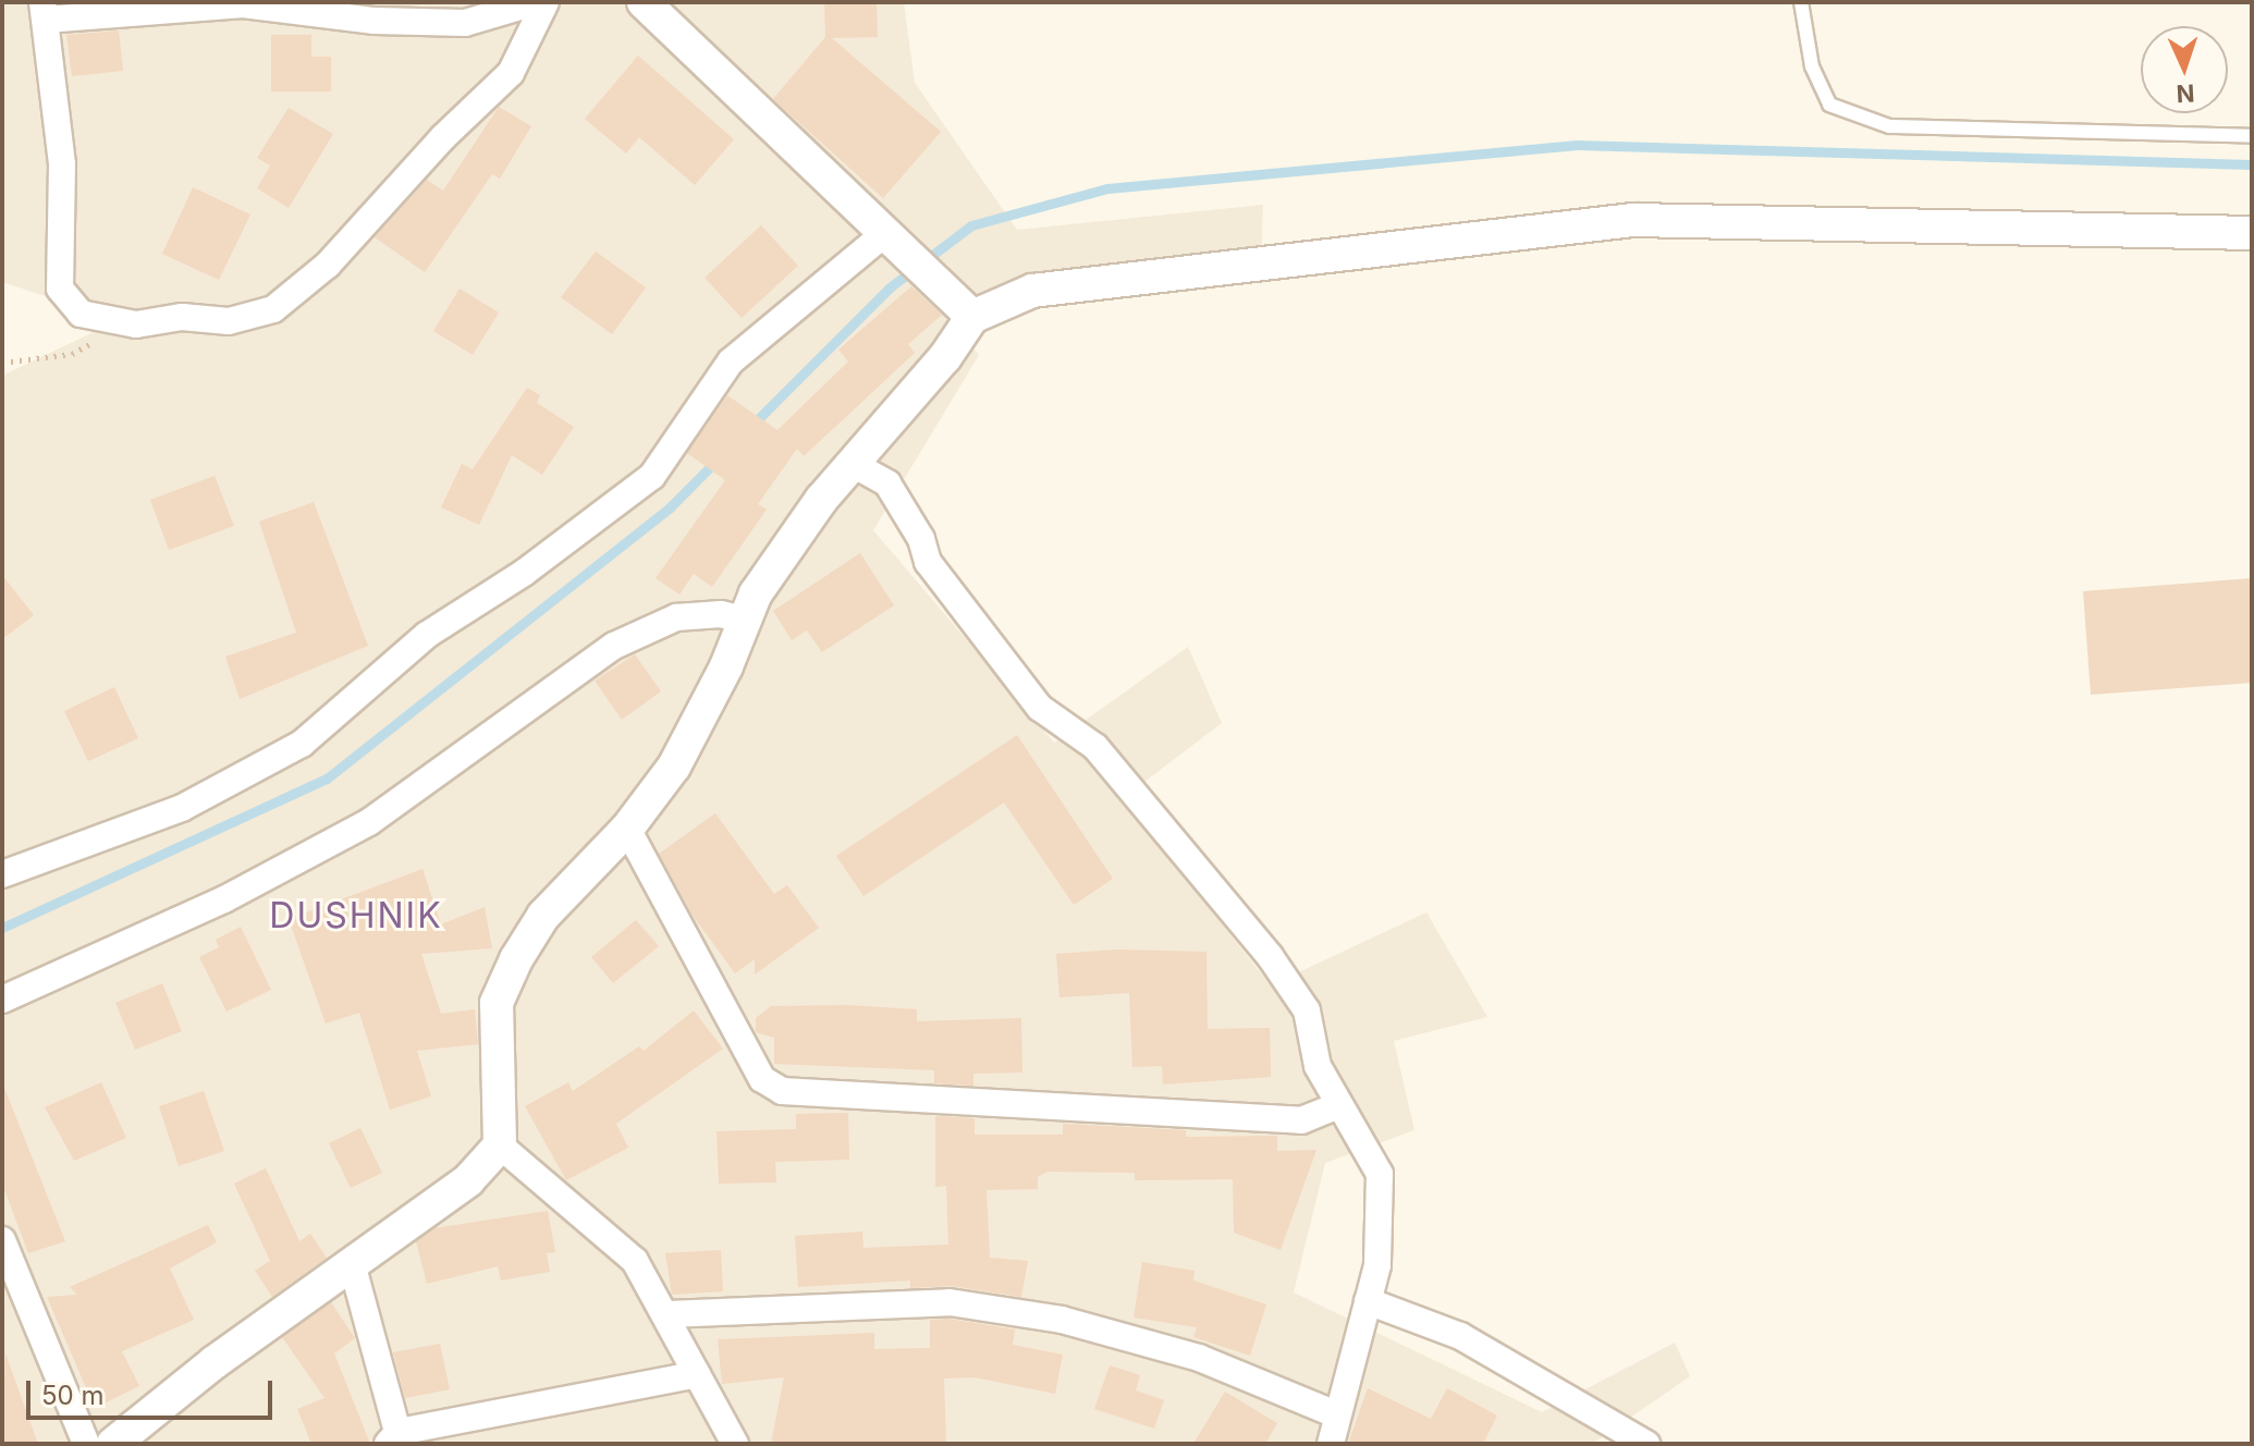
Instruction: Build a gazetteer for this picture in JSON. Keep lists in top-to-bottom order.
{
  "districts": ["DUSHNIK"],
  "scale_bar": "50 m",
  "north": "bottom"
}
